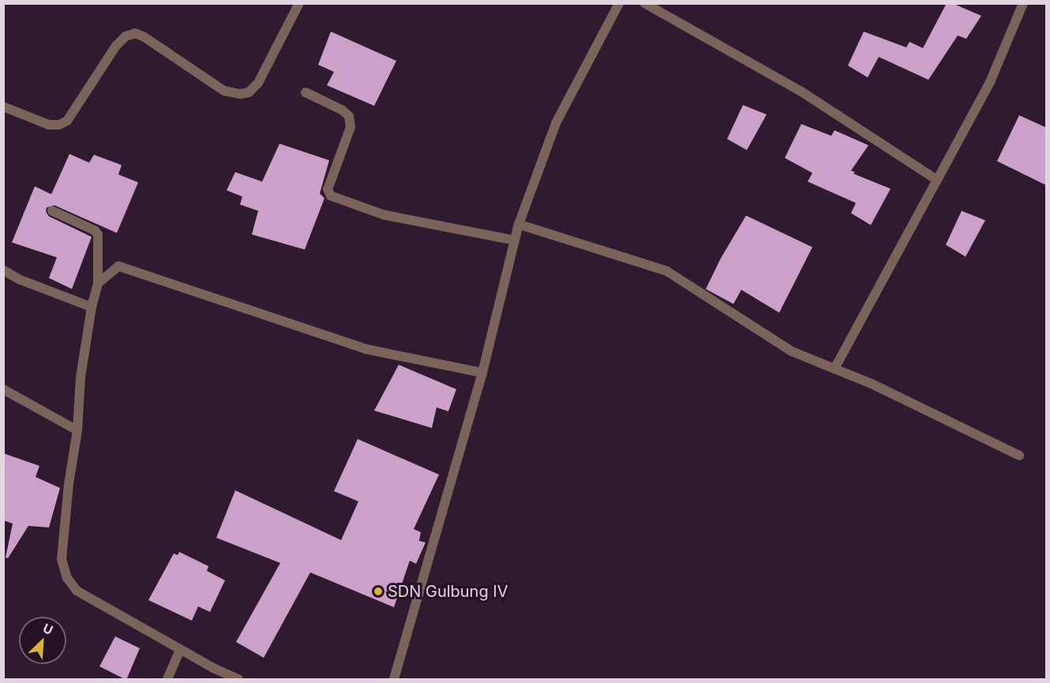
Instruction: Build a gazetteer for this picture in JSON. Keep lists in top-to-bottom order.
{
  "places": ["SDN Gulbung IV"],
  "north": "top right"
}
